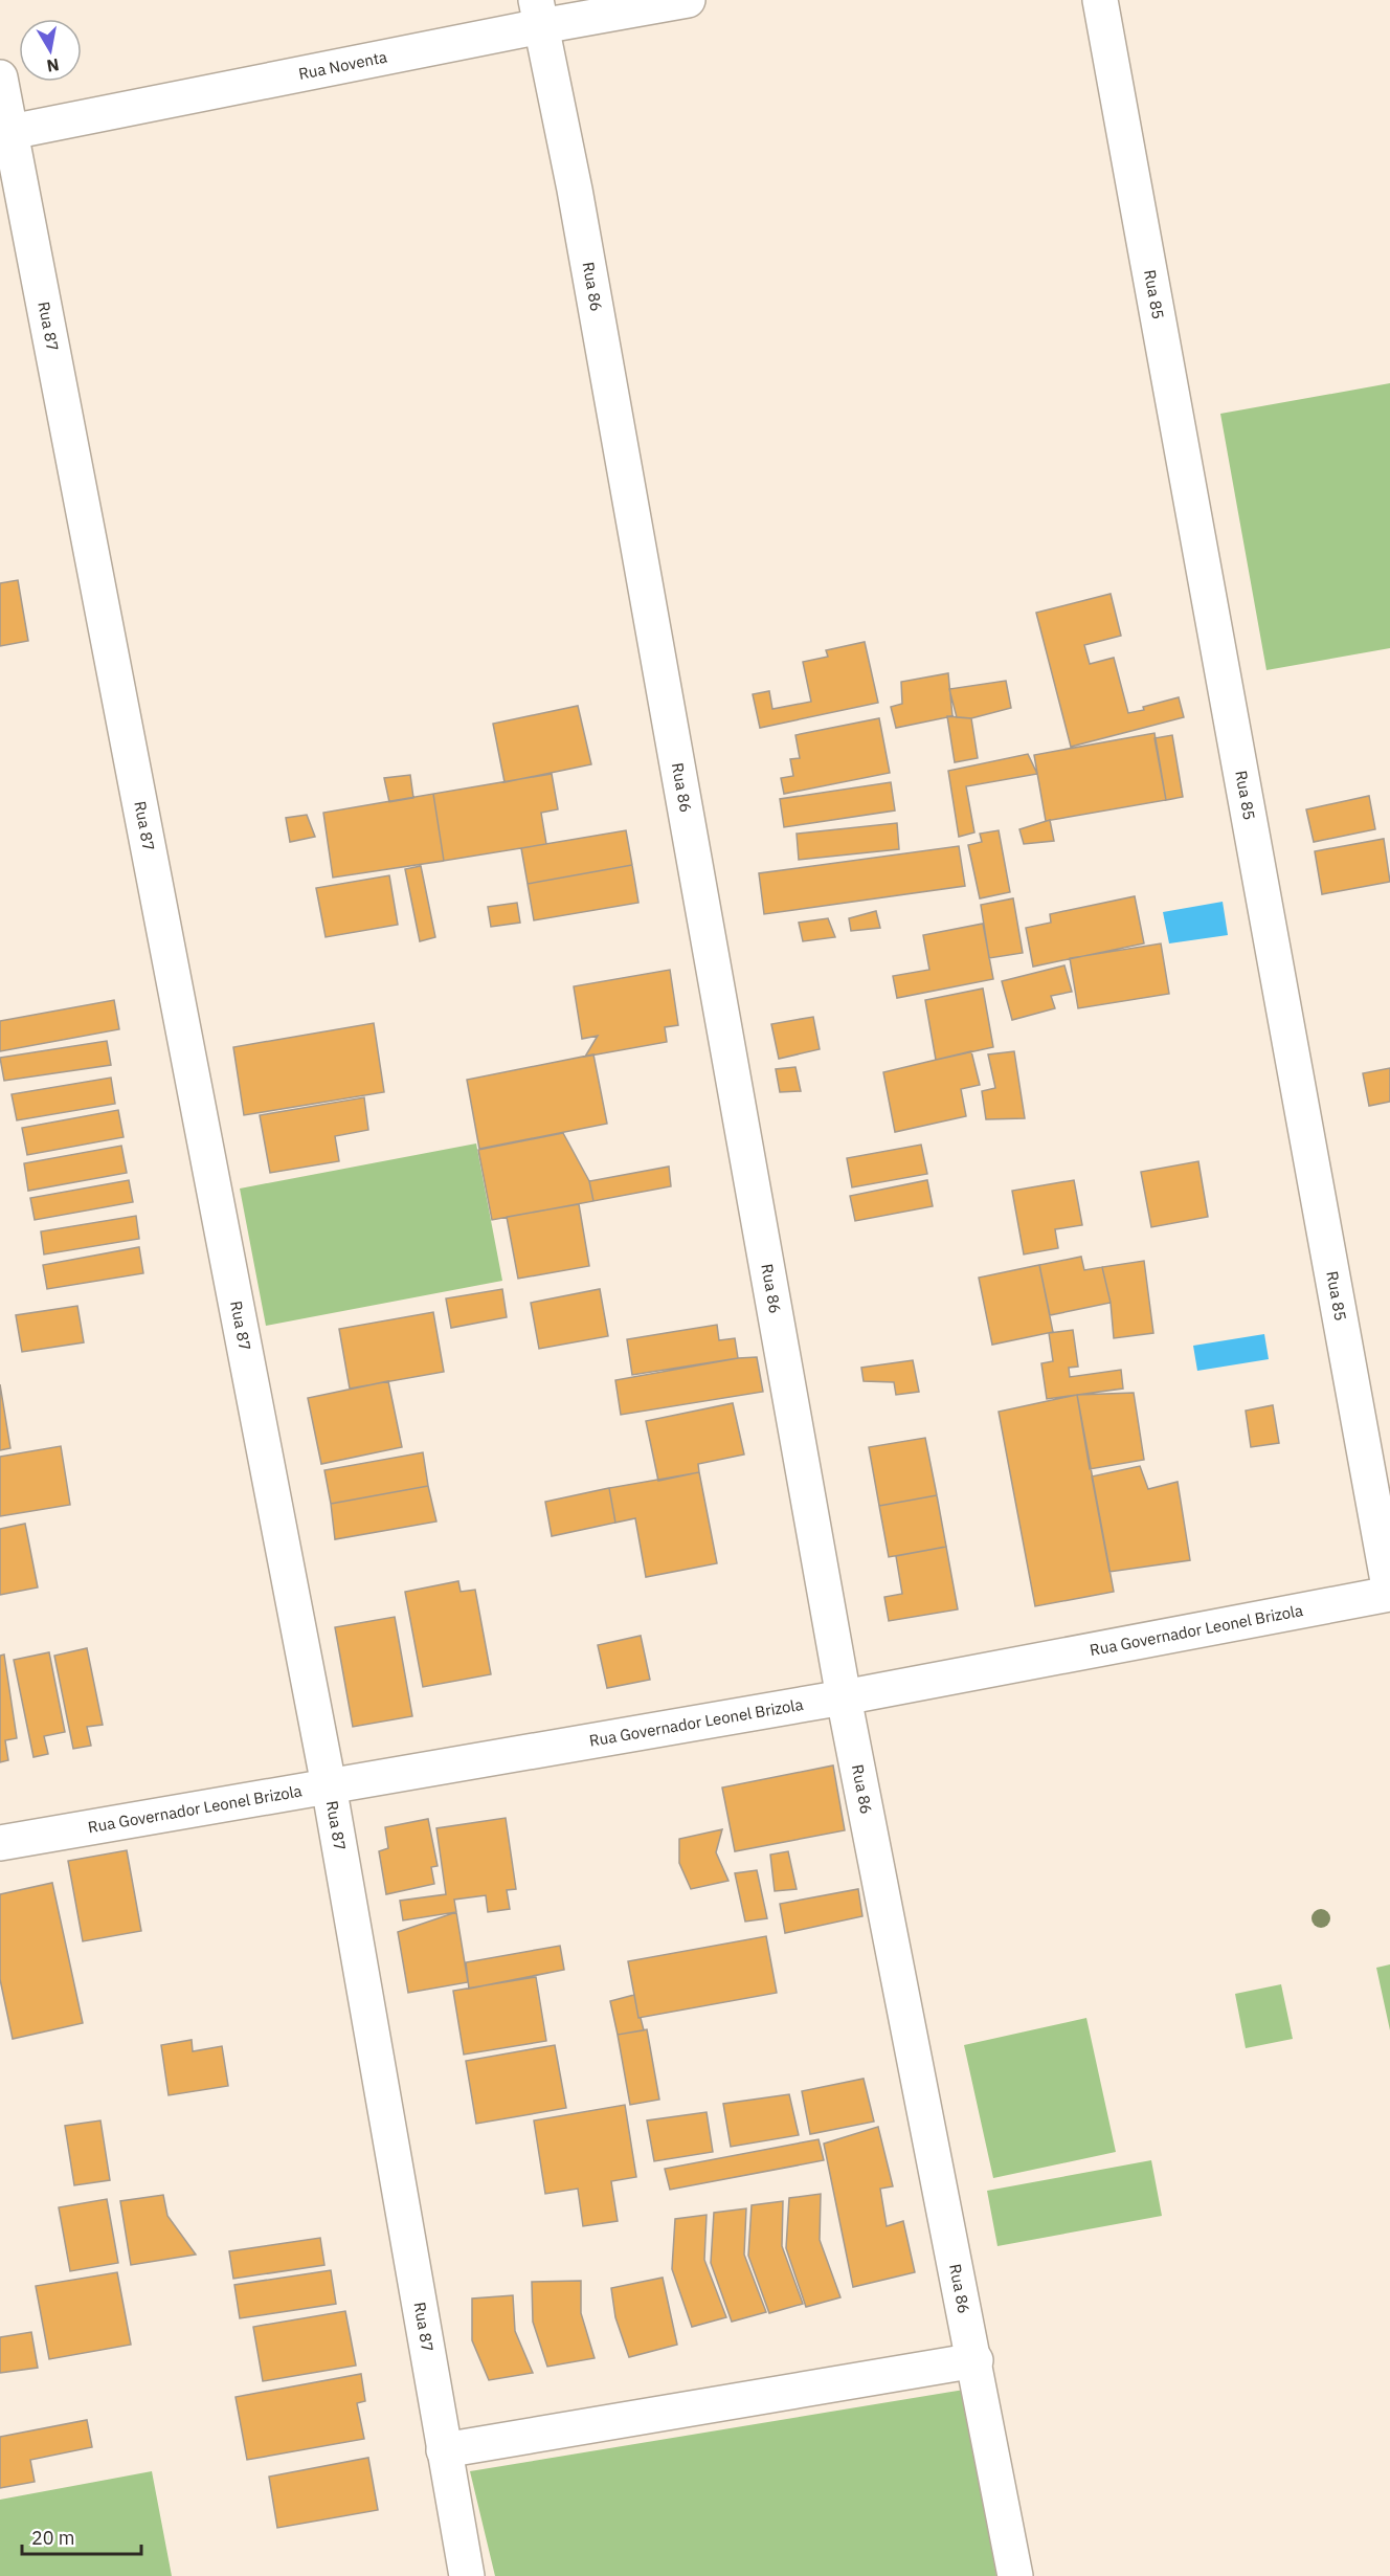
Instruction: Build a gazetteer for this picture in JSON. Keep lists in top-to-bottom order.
{
  "streets": {
    "street": [
      "Rua Noventa",
      "Rua 86",
      "Rua 85",
      "Rua 87",
      "Rua Governador Leonel Brizola"
    ]
  },
  "crossings": [
    ["Rua Noventa", "Rua 86"],
    ["Rua Noventa", "Rua 87"],
    ["Rua 86", "Rua Governador Leonel Brizola"],
    ["Rua 85", "Rua Governador Leonel Brizola"],
    ["Rua 87", "Rua Governador Leonel Brizola"]
  ],
  "scale_bar": "20 m",
  "north": "bottom"
}
